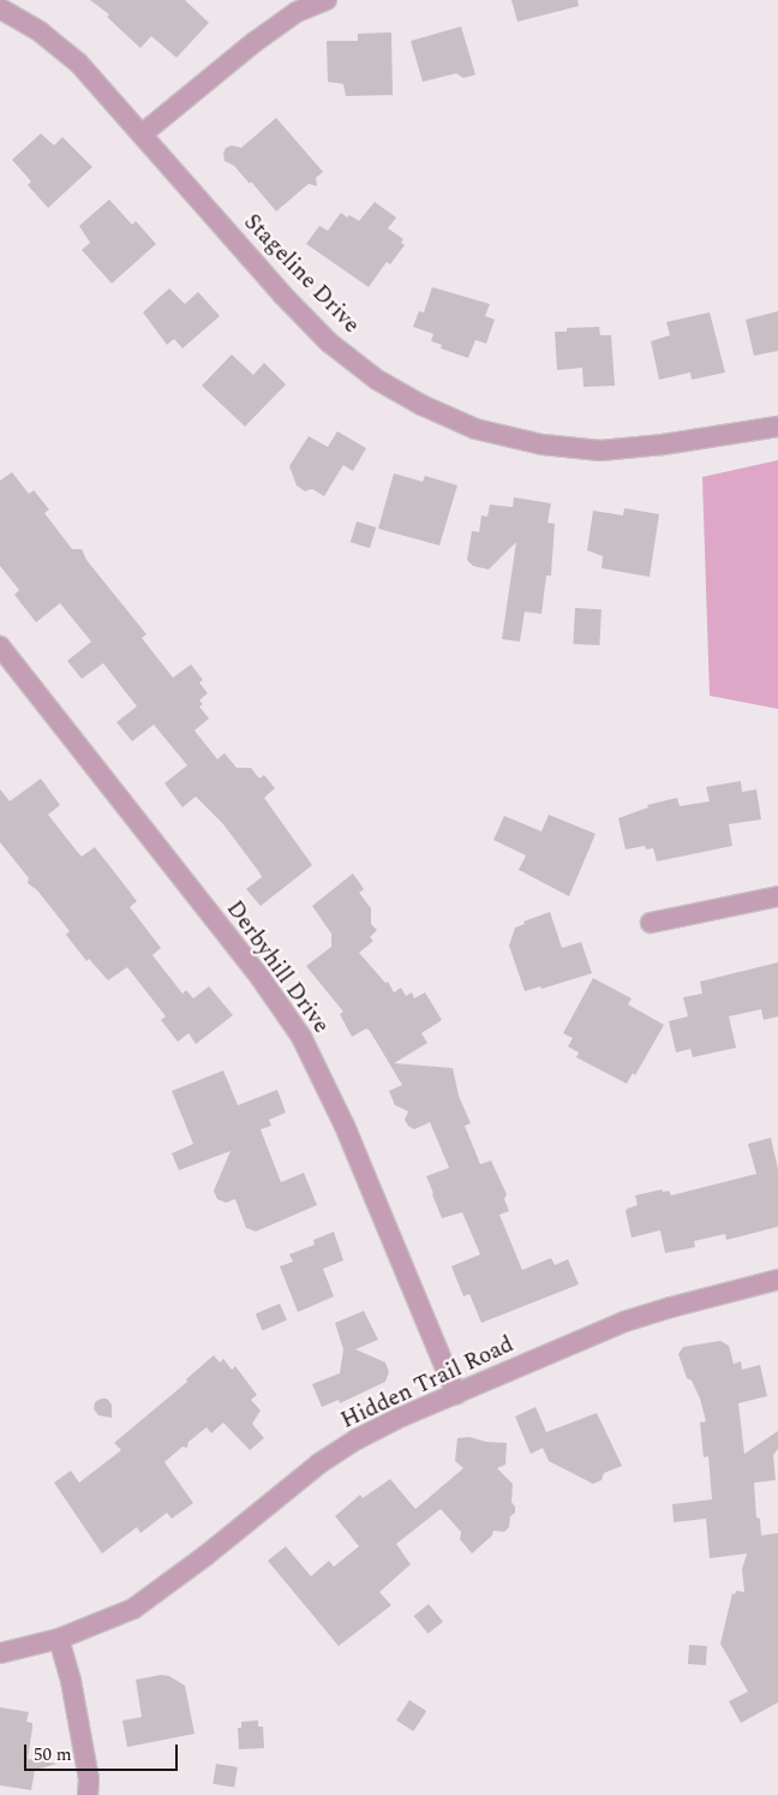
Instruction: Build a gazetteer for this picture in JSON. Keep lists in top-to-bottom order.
{
  "streets": {
    "street": ["Stageline Drive", "Derbyhill Drive", "Hidden Trail Road"]
  },
  "crossings": [
    ["Derbyhill Drive", "Hidden Trail Road"]
  ],
  "scale_bar": "50 m"
}
